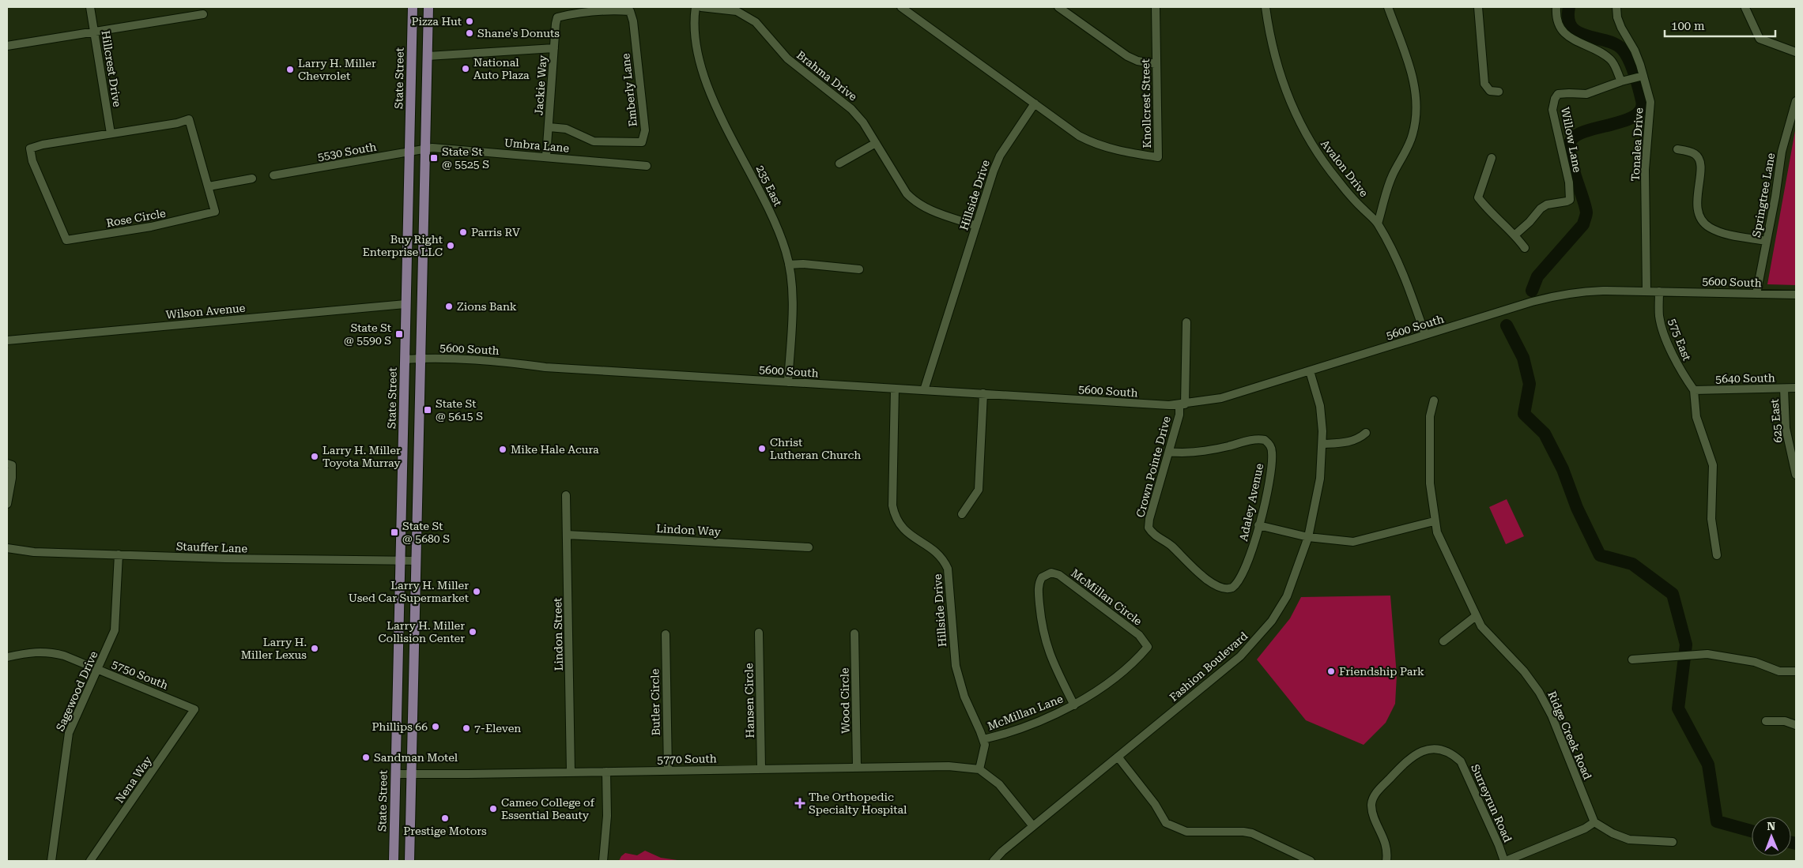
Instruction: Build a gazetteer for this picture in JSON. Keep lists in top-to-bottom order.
{
  "streets": {
    "main road": ["State Street"],
    "street": [
      "Hillcrest Drive",
      "Brahma Drive",
      "Jackie Way",
      "Emberly Lane",
      "Knollcrest Street",
      "Willow Lane",
      "Tonalea Drive",
      "Umbra Lane",
      "5530 South",
      "Avalon Drive",
      "235 East",
      "Hillside Drive",
      "Springtree Lane",
      "Rose Circle",
      "5600 South",
      "Wilson Avenue",
      "575 East",
      "5640 South",
      "625 East",
      "Crown Pointe Drive",
      "Adaley Avenue",
      "Lindon Way",
      "Stauffer Lane",
      "McMillan Circle",
      "Lindon Street",
      "Fashion Boulevard",
      "5750 South",
      "Sagewood Drive",
      "Hansen Circle",
      "Wood Circle",
      "Butler Circle",
      "McMillan Lane",
      "Ridge Creek Road",
      "5770 South",
      "Nena Way",
      "Surreyrun Road"
    ]
  },
  "crossings": [
    ["Hillcrest Drive", "Rose Circle"],
    ["Brahma Drive", "Hillside Drive"],
    ["State Street", "5530 South"],
    ["State Street", "5600 South"],
    ["State Street", "Wilson Avenue"],
    ["State Street", "Stauffer Lane"],
    ["State Street", "5770 South"],
    ["Jackie Way", "Emberly Lane"],
    ["Jackie Way", "Umbra Lane"],
    ["Knollcrest Street", "Hillside Drive"],
    ["Tonalea Drive", "5600 South"],
    ["Umbra Lane", "5530 South"],
    ["Avalon Drive", "5600 South"],
    ["235 East", "5600 South"],
    ["Hillside Drive", "5600 South"],
    ["Hillside Drive", "McMillan Lane"],
    ["Hillside Drive", "5770 South"],
    ["Springtree Lane", "5600 South"],
    ["5600 South", "575 East"],
    ["5600 South", "Crown Pointe Drive"],
    ["5600 South", "Fashion Boulevard"],
    ["575 East", "5640 South"],
    ["5640 South", "625 East"],
    ["Crown Pointe Drive", "Adaley Avenue"],
    ["Lindon Way", "Lindon Street"],
    ["Stauffer Lane", "Sagewood Drive"],
    ["McMillan Circle", "McMillan Lane"],
    ["Lindon Street", "5770 South"],
    ["5750 South", "Sagewood Drive"],
    ["5750 South", "Nena Way"],
    ["Hansen Circle", "5770 South"],
    ["Wood Circle", "5770 South"],
    ["Butler Circle", "5770 South"]
  ],
  "places": {
    "other": [
      "Pizza Hut",
      "Shane's Donuts",
      "National Auto Plaza",
      "Larry H. Miller Chevrolet",
      "Parris RV",
      "Buy Right Enterprise LLC",
      "Zions Bank",
      "Christ Lutheran Church",
      "Mike Hale Acura",
      "Larry H. Miller Toyota Murray",
      "Larry H. Miller Used Car Supermarket",
      "Larry H. Miller Collision Center",
      "Larry H. Miller Lexus",
      "Friendship Park",
      "Phillips 66",
      "7-Eleven",
      "Sandman Motel",
      "Cameo College of Essential Beauty",
      "Prestige Motors"
    ],
    "transit": [
      "State St @ 5525 S",
      "State St @ 5590 S",
      "State St @ 5615 S",
      "State St @ 5680 S"
    ],
    "health": ["The Orthopedic Specialty Hospital"]
  },
  "scale_bar": "100 m",
  "north": "top"
}
